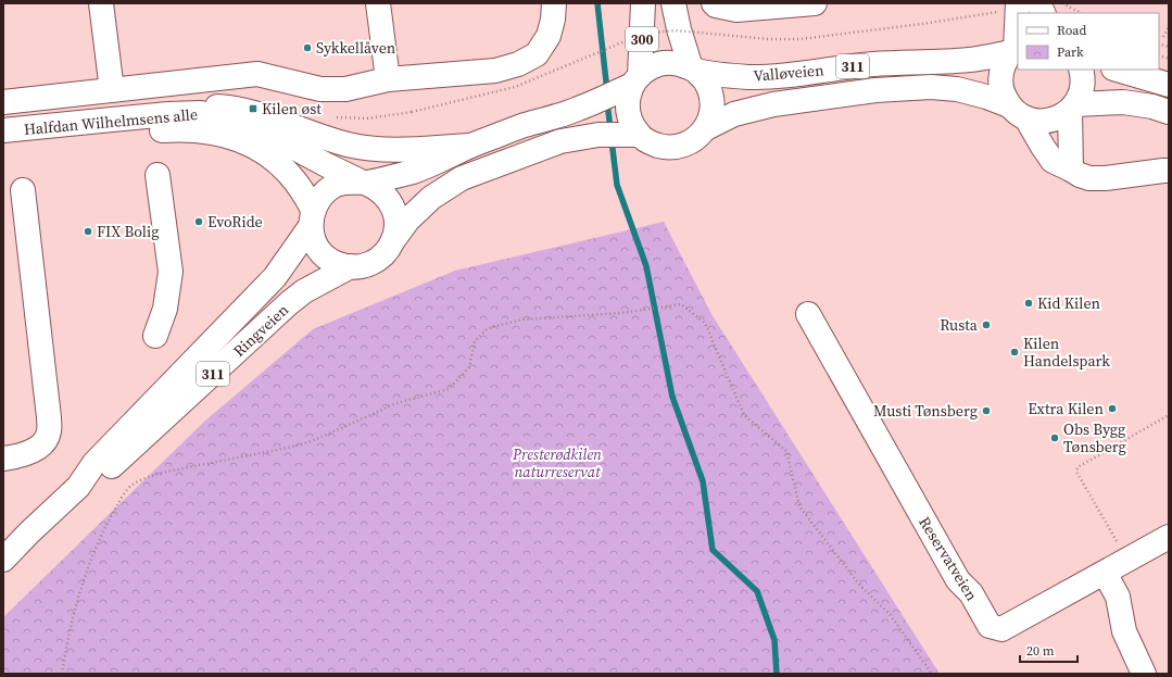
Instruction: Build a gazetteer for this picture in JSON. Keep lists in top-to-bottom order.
{
  "streets": {
    "main road": [
      "300",
      "311",
      "Valløveien",
      "Halfdan Wilhelmsens alle",
      "Ringveien",
      "Reservatveien"
    ]
  },
  "crossings": [
    ["300", "311"],
    ["300", "Valløveien"],
    ["311", "Valløveien"],
    ["311", "Halfdan Wilhelmsens alle"],
    ["311", "Ringveien"],
    ["Halfdan Wilhelmsens alle", "Ringveien"]
  ],
  "parks": ["Presterødkilen naturreservat"],
  "places": {
    "other": [
      "Sykkellåven",
      "EvoRide",
      "FIX Bolig",
      "Kid Kilen",
      "Rusta",
      "Kilen Handelspark",
      "Extra Kilen",
      "Musti Tønsberg",
      "Obs Bygg Tønsberg"
    ],
    "transit": ["Kilen øst"]
  },
  "legend": ["Road", "Park"],
  "scale_bar": "20 m"
}
